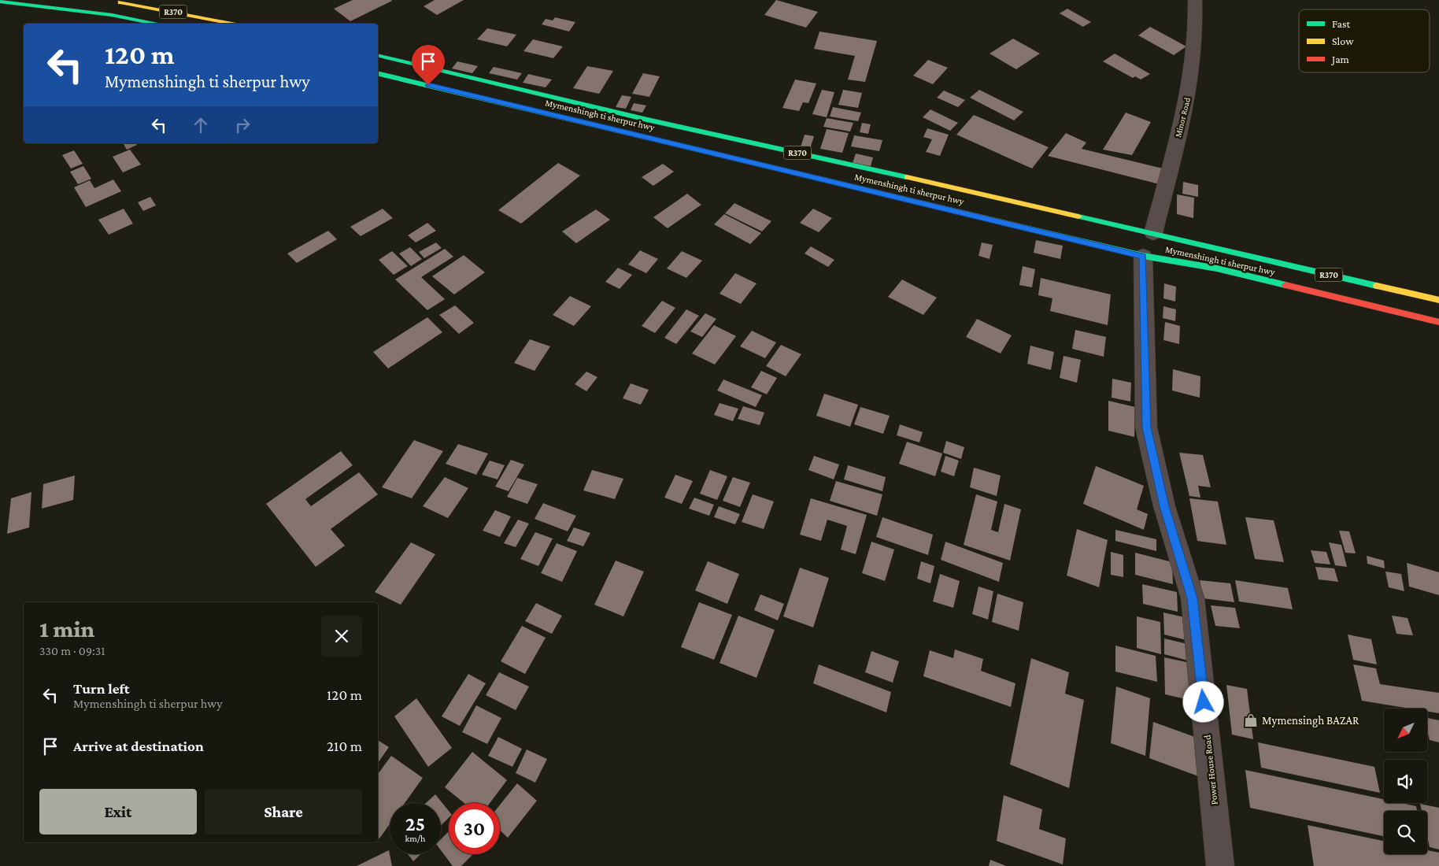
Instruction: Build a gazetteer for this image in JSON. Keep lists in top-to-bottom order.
{
  "streets": {
    "main road": ["R370", "Mymenshingh ti sherpur hwy"],
    "street": ["Minor Road", "Power House Road"]
  },
  "crossings": [
    ["Mymenshingh ti sherpur hwy", "Minor Road"],
    ["Mymenshingh ti sherpur hwy", "Power House Road"]
  ],
  "places": {
    "shop": ["Mymensingh BAZAR"]
  },
  "legend": ["Fast", "Slow", "Jam"],
  "north": "bottom left",
  "page": {
    "turn": ["120 m", "Mymenshingh ti sherpur hwy"],
    "heading": ["1 min", "330 m · 09:31"],
    "list": [
      {
        "name": "Turn left",
        "note": "Mymenshingh ti sherpur hwy",
        "value": "120 m"
      },
      {
        "name": "Arrive at destination",
        "value": "210 m"
      }
    ],
    "buttons": ["Exit", "Share"],
    "speed": "25 km/h",
    "limit": "30"
  }
}
